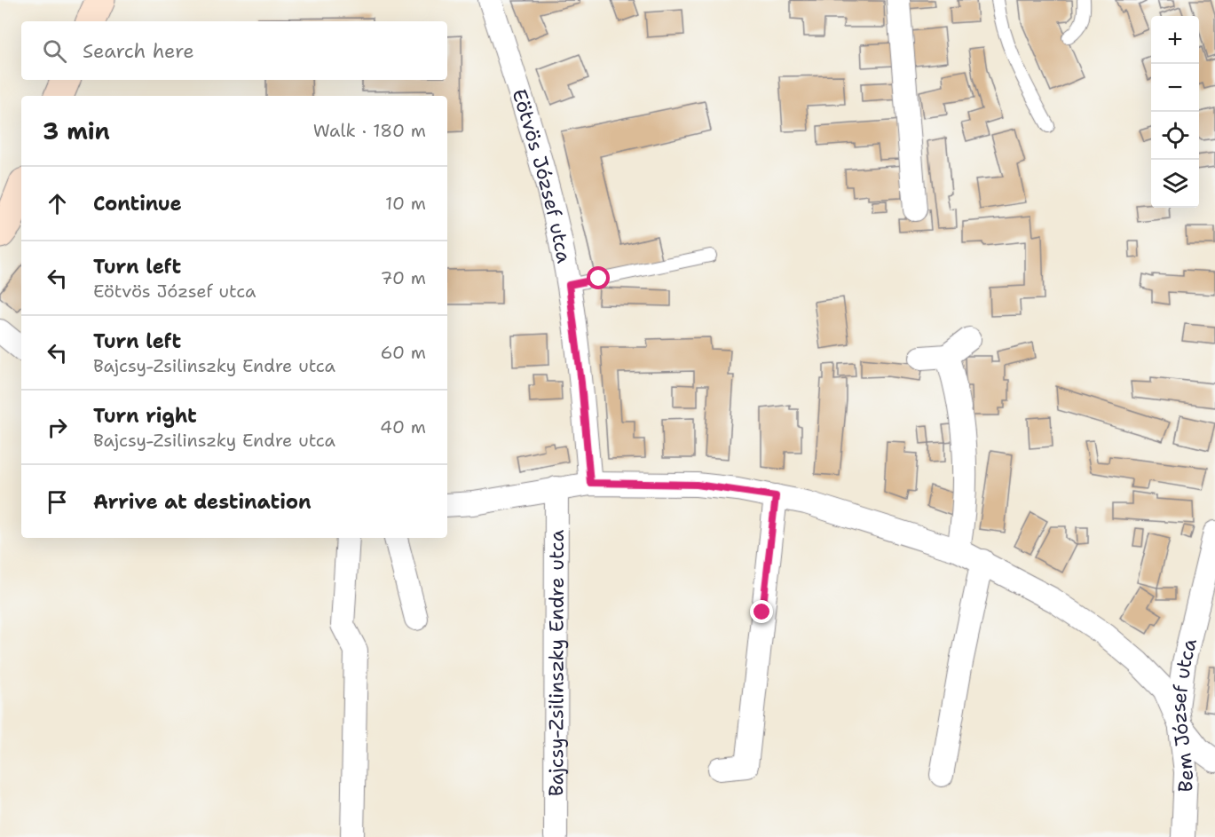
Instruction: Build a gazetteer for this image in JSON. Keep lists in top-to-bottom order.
{
  "streets": {
    "street": ["Eötvös József utca", "Bajcsy-Zsilinszky Endre utca", "Bem József utca"]
  },
  "page": {
    "map_buttons": ["+", "−"],
    "search": "Search here",
    "heading": ["3 min", "Walk · 180 m"],
    "list": [
      ["Continue", "10 m"],
      ["Turn left", "Eötvös József utca", "70 m"],
      ["Turn left", "Bajcsy-Zsilinszky Endre utca", "60 m"],
      ["Turn right", "Bajcsy-Zsilinszky Endre utca", "40 m"],
      "Arrive at destination"
    ]
  }
}
